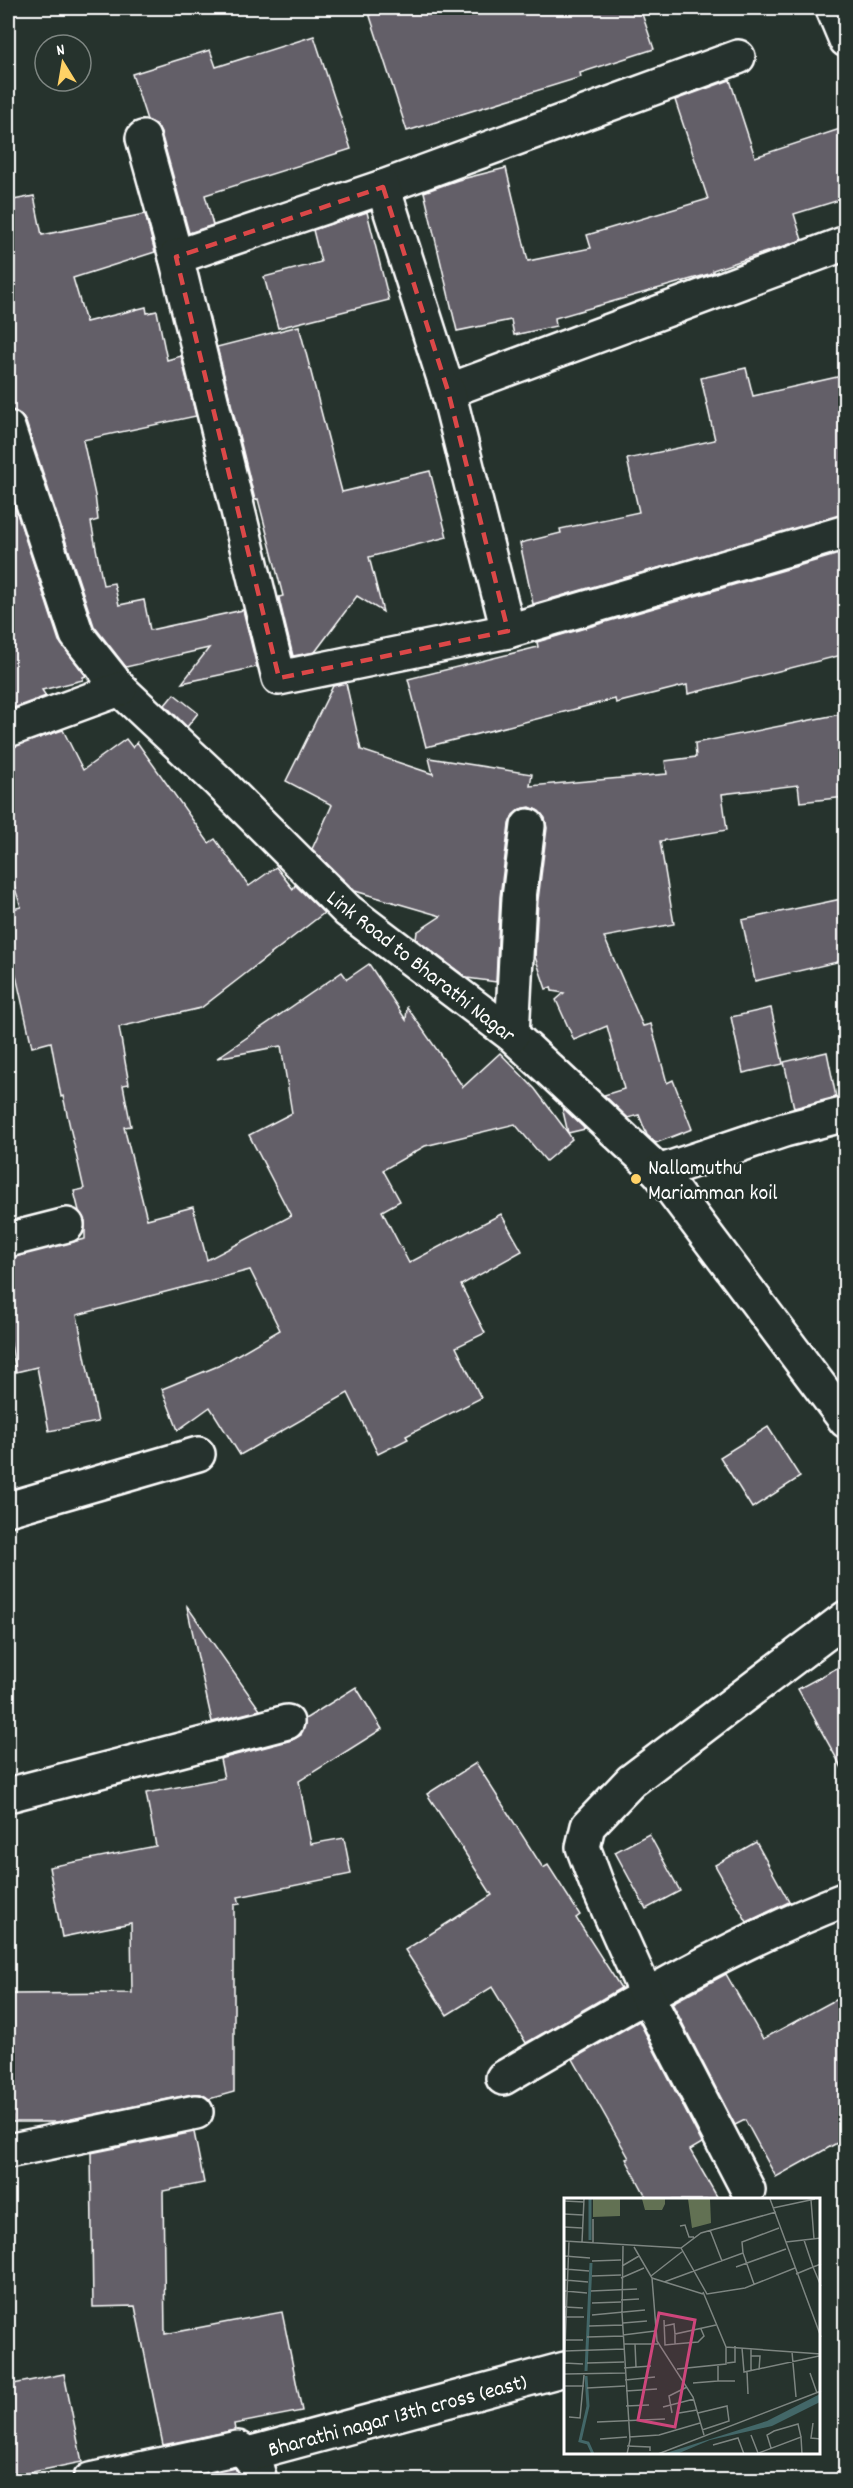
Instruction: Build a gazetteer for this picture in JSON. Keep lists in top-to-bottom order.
{
  "streets": {
    "street": ["Link Road to Bharathi Nagar", "Bharathi nagar 13th cross (east)"]
  },
  "places": ["Nallamuthu Mariamman koil"],
  "north": "top"
}
